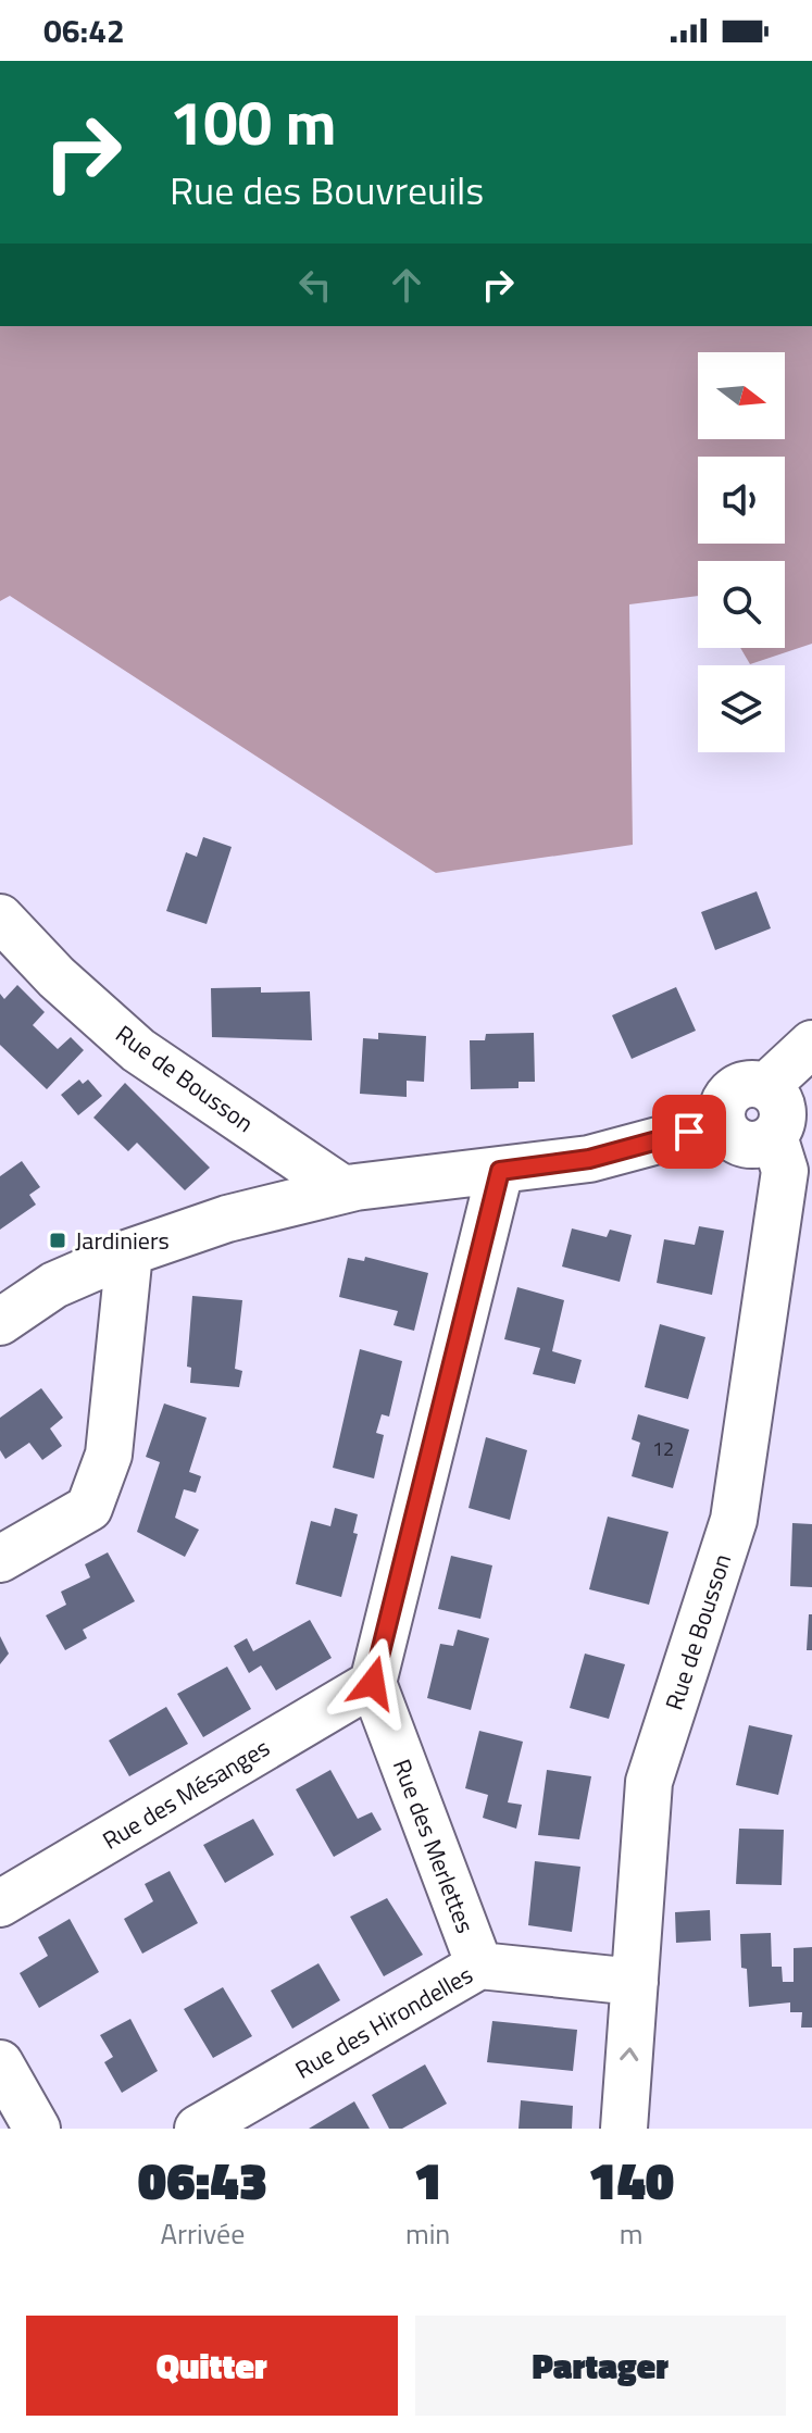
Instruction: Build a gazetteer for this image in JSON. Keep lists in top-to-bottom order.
{
  "streets": {
    "street": [
      "Rue de Bousson",
      "Rue des Mésanges",
      "Rue des Merlettes",
      "Rue des Hirondelles"
    ]
  },
  "crossings": [
    ["Rue de Bousson", "Rue des Hirondelles"],
    ["Rue des Mésanges", "Rue des Merlettes"],
    ["Rue des Merlettes", "Rue des Hirondelles"]
  ],
  "places": {
    "transit": ["Jardiniers"]
  },
  "house_numbers": ["12"],
  "north": "right",
  "page": {
    "status": "06:42",
    "turn": ["100 m", "Rue des Bouvreuils"],
    "eta": [
      "06:43",
      "Arrivée",
      "1",
      "min",
      "140",
      "m"
    ],
    "buttons": ["Quitter", "Partager"]
  }
}
